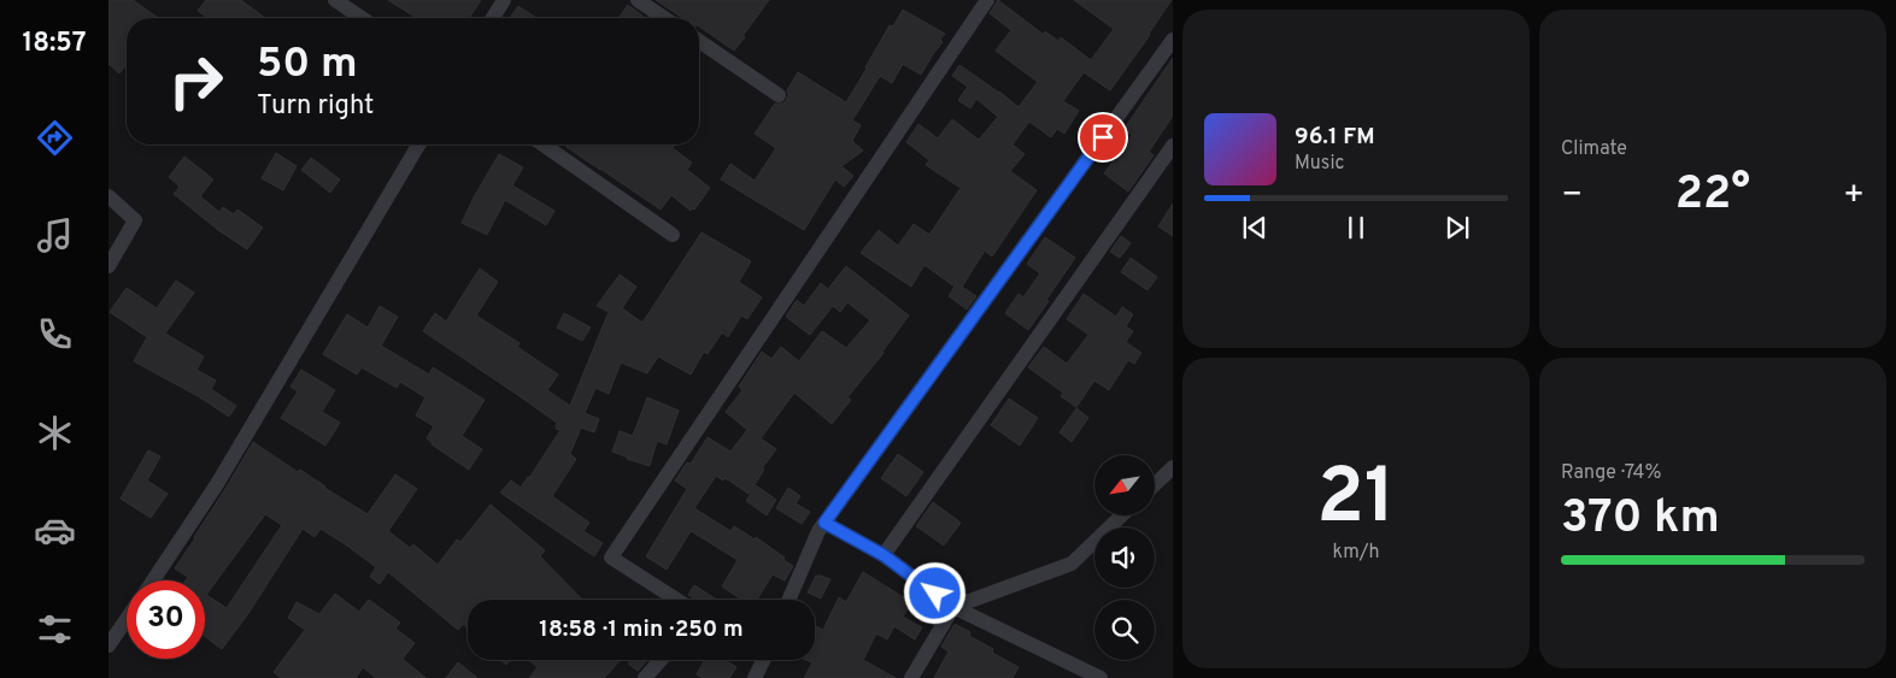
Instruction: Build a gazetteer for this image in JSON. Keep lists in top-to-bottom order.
{
  "north": "bottom left",
  "page": {
    "tabs": "18:57",
    "tile": [
      "Climate",
      ["21", "km/h"],
      ["Range · 74%", "370 km"]
    ],
    "turn": ["50 m", "Turn right"],
    "song": ["96.1 FM", "Music"],
    "heat": ["−", "22°", "+"],
    "limit": "30",
    "trip": "18:58 · 1 min · 250 m"
  }
}
